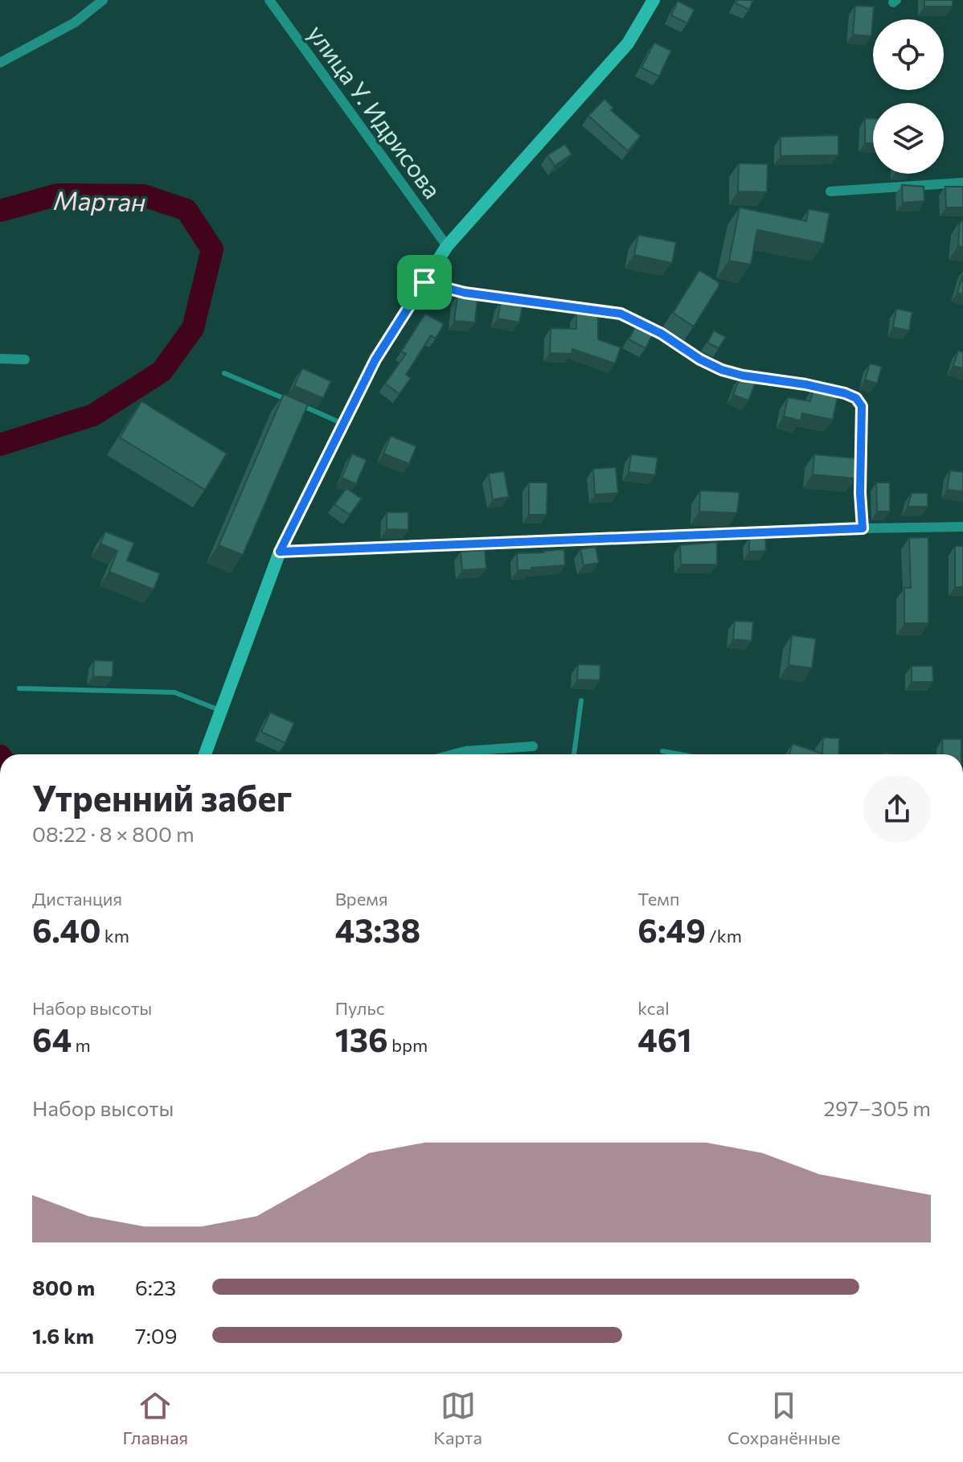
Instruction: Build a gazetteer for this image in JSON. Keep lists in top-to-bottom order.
{
  "streets": {
    "street": ["улица У. Идрисова"]
  },
  "water": ["Мартан"],
  "page": {
    "heading": ["Утренний забег", "08:22 · 8 × 800 m"],
    "stats": [
      ["Дистанция", "6.40 km"],
      ["Время", "43:38"],
      ["Темп", "6:49 /km"],
      ["Набор высоты", "64 m"],
      ["Пульс", "136 bpm"],
      ["kcal", "461"]
    ],
    "chart": ["Набор высоты", "297–305 m"],
    "list": [
      {
        "name": "800 m",
        "note": "6:23"
      },
      {
        "name": "1.6 km",
        "note": "7:09"
      }
    ],
    "tabs": ["Главная", "Карта", "Сохранённые"]
  }
}
